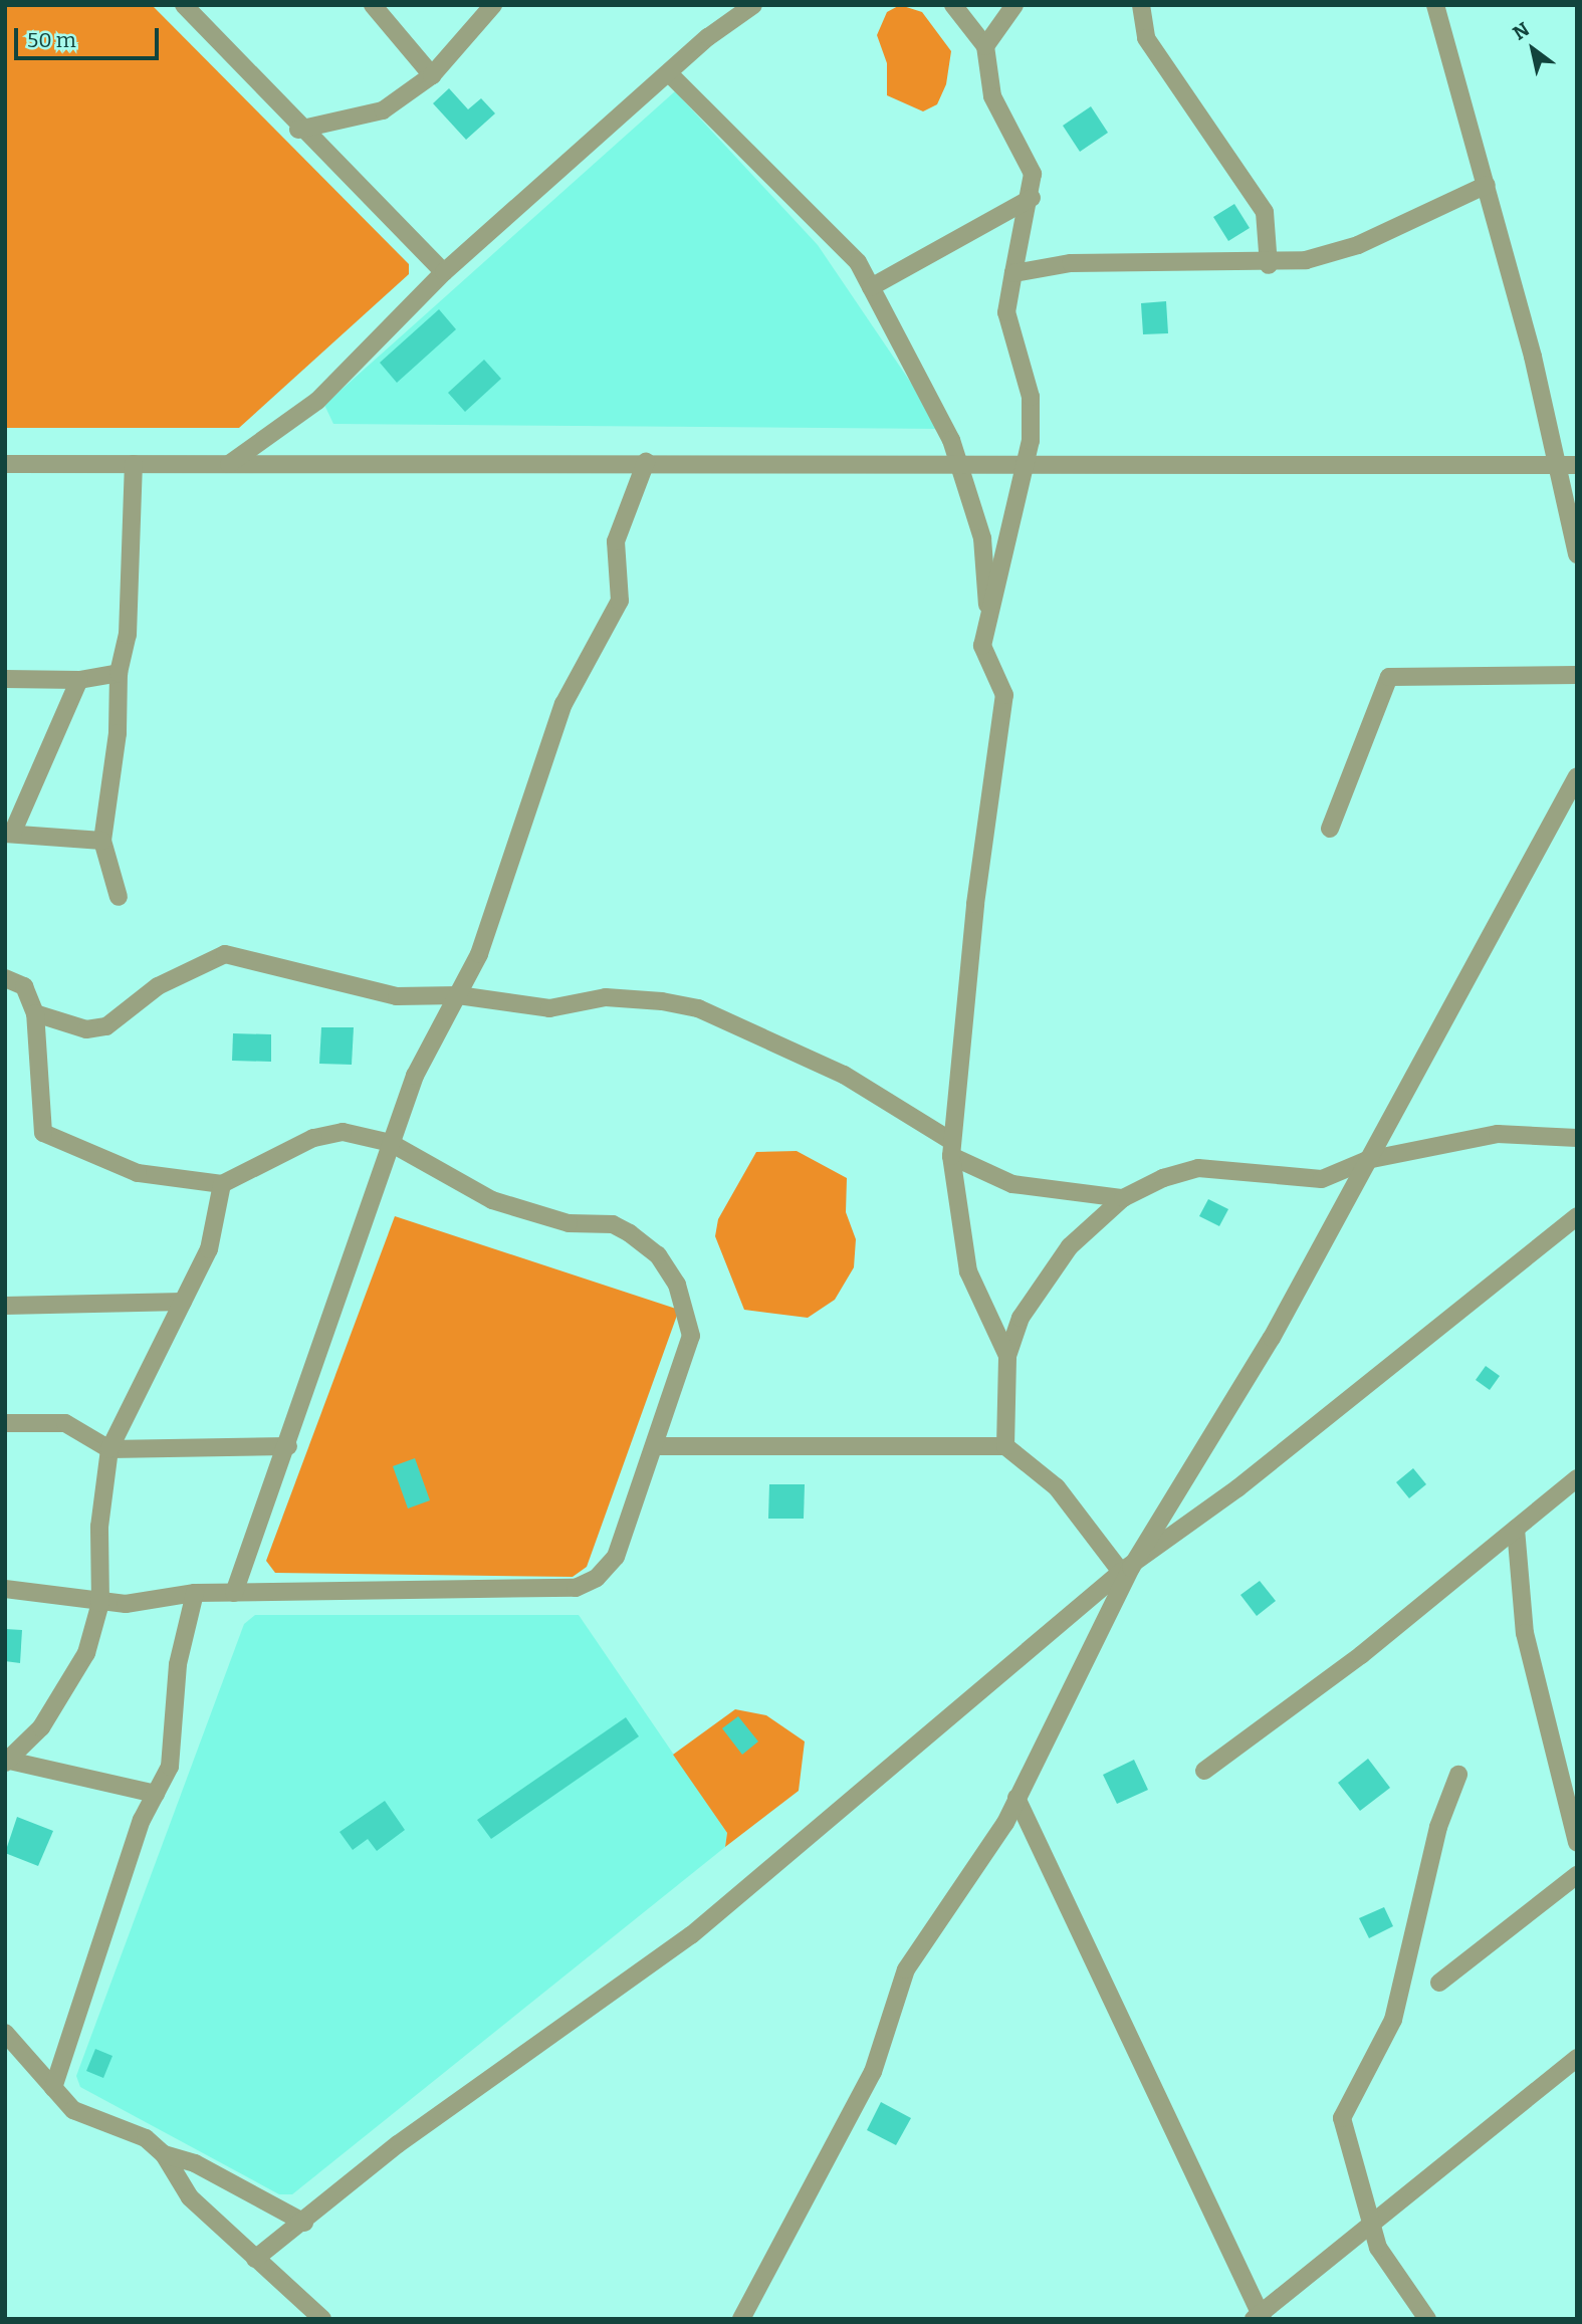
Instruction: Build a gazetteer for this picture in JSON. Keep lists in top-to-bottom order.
{
  "scale_bar": "50 m",
  "north": "top left"
}
